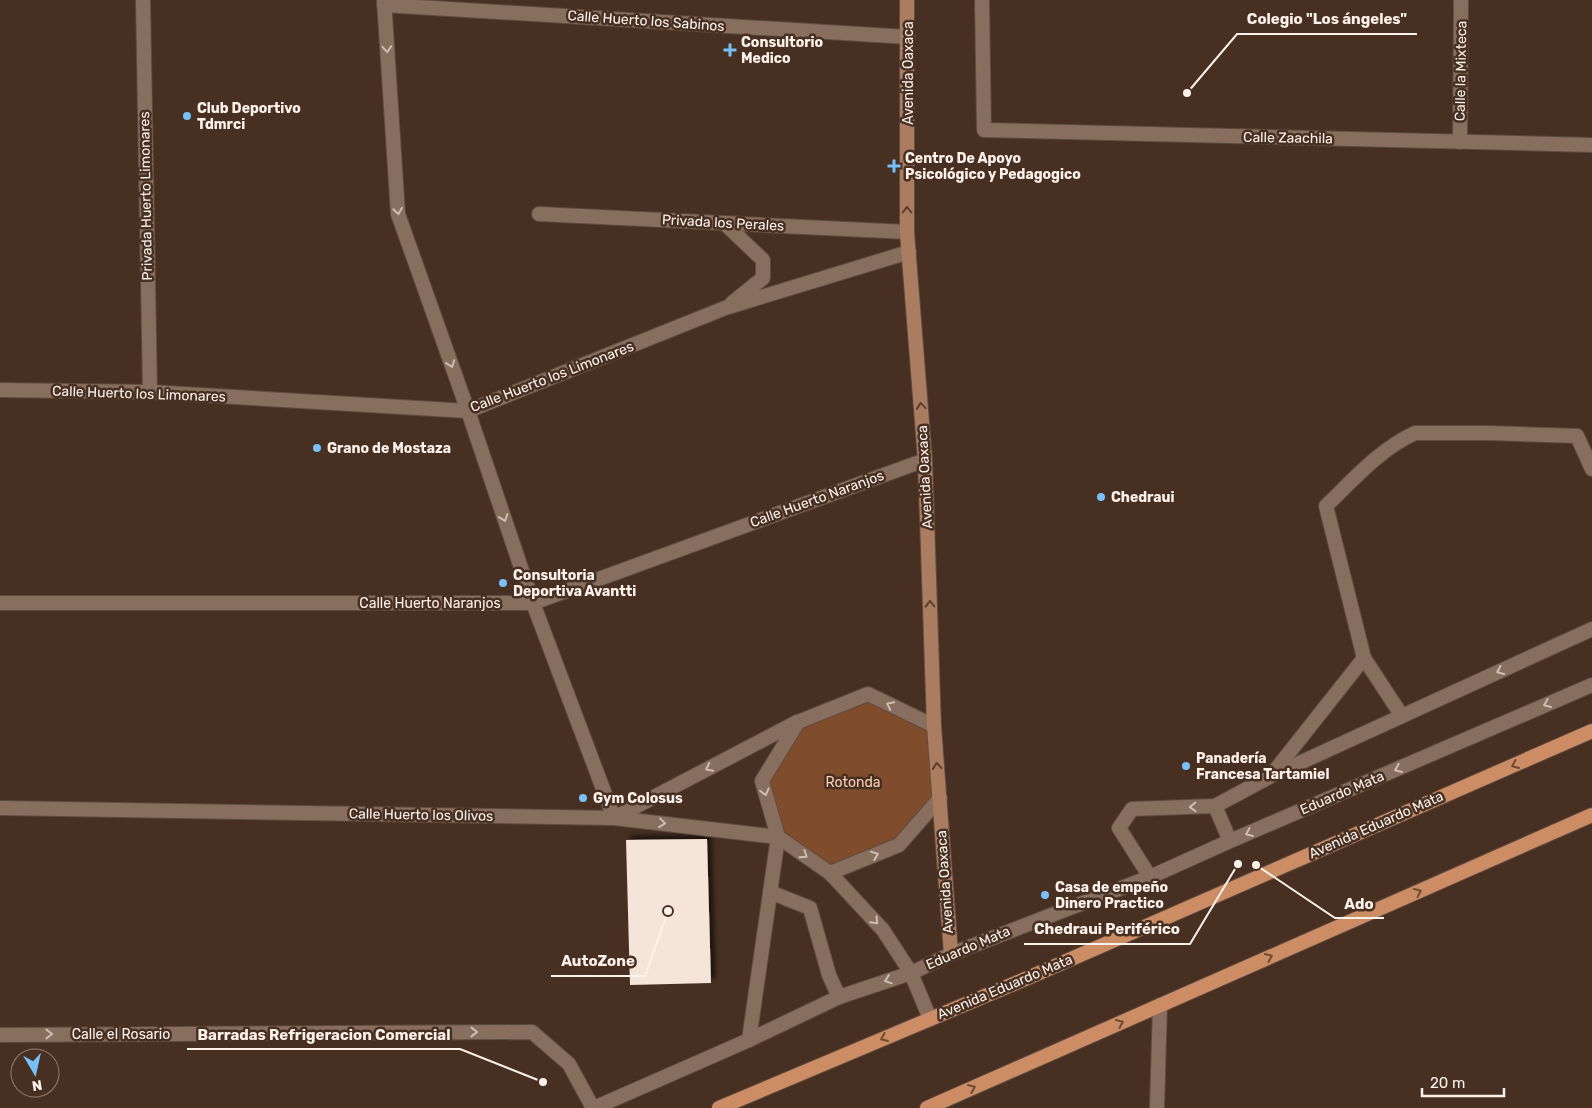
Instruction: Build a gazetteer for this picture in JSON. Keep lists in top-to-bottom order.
{
  "streets": {
    "main road": ["Avenida Oaxaca", "Avenida Eduardo Mata"],
    "street": [
      "Calle Huerto los Sabinos",
      "Calle la Mixteca",
      "Calle Zaachila",
      "Privada Huerto Limonares",
      "Privada los Perales",
      "Calle Huerto los Limonares",
      "Calle Huerto Naranjos",
      "Eduardo Mata",
      "Calle Huerto los Olivos",
      "Calle el Rosario"
    ]
  },
  "crossings": [
    ["Calle Huerto los Sabinos", "Avenida Oaxaca"],
    ["Calle la Mixteca", "Calle Zaachila"],
    ["Avenida Oaxaca", "Privada los Perales"],
    ["Avenida Oaxaca", "Calle Huerto los Limonares"],
    ["Avenida Oaxaca", "Calle Huerto Naranjos"],
    ["Avenida Oaxaca", "Eduardo Mata"],
    ["Avenida Oaxaca", "Calle Huerto los Olivos"],
    ["Privada Huerto Limonares", "Calle Huerto los Limonares"],
    ["Eduardo Mata", "Calle Huerto los Olivos"],
    ["Eduardo Mata", "Calle el Rosario"],
    ["Calle Huerto los Olivos", "Avenida Eduardo Mata"]
  ],
  "one_way": ["Avenida Oaxaca", "Calle el Rosario"],
  "parks": ["Rotonda"],
  "places": {
    "health": ["Consultorio Medico", "Centro De Apoyo Psicológico y Pedagogico"],
    "other": [
      "Colegio \"Los ángeles\"",
      "Club Deportivo Tdmrci",
      "Grano de Mostaza",
      "Chedraui",
      "Consultoria Deportiva Avantti",
      "Panadería Francesa Tartamiel",
      "Gym Colosus",
      "Chedraui Periférico",
      "Ado",
      "Casa de empeño Dinero Practico",
      "AutoZone",
      "Barradas Refrigeracion Comercial"
    ]
  },
  "scale_bar": "20 m",
  "north": "bottom"
}
